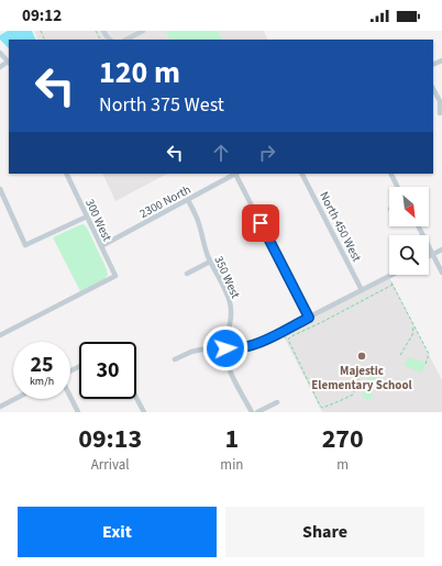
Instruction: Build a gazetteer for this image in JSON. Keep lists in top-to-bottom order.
{
  "streets": {
    "street": [
      "2300 North",
      "300 West",
      "North 450 West",
      "350 West"
    ]
  },
  "crossings": [
    ["2300 North", "300 West"],
    ["2300 North", "350 West"]
  ],
  "places": ["Majestic Elementary School"],
  "north": "bottom right",
  "page": {
    "status": "09:12",
    "turn": ["120 m", "North 375 West"],
    "speed": "25 km/h",
    "limit": "30",
    "eta": [
      "09:13",
      "Arrival",
      "1",
      "min",
      "270",
      "m"
    ],
    "buttons": ["Exit", "Share"]
  }
}
